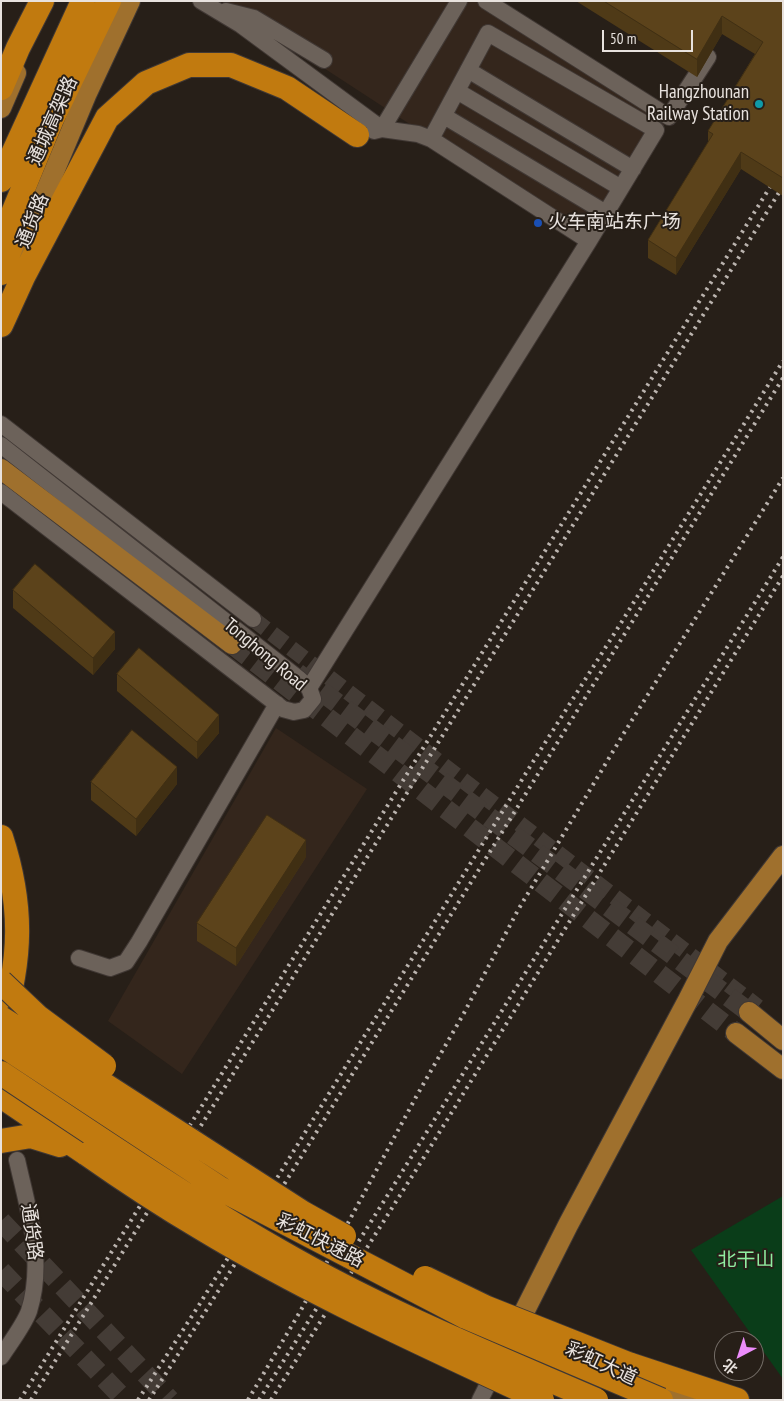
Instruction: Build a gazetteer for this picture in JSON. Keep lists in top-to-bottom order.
{
  "streets": {
    "highway": ["通城高架路", "彩虹快速路"],
    "main road": ["通货路", "Tonghong Road", "彩虹大道"]
  },
  "parks": ["北干山"],
  "places": ["Hangzhounan Railway Station", "火车南站东广场"],
  "scale_bar": "50 m",
  "north": "bottom left"
}
